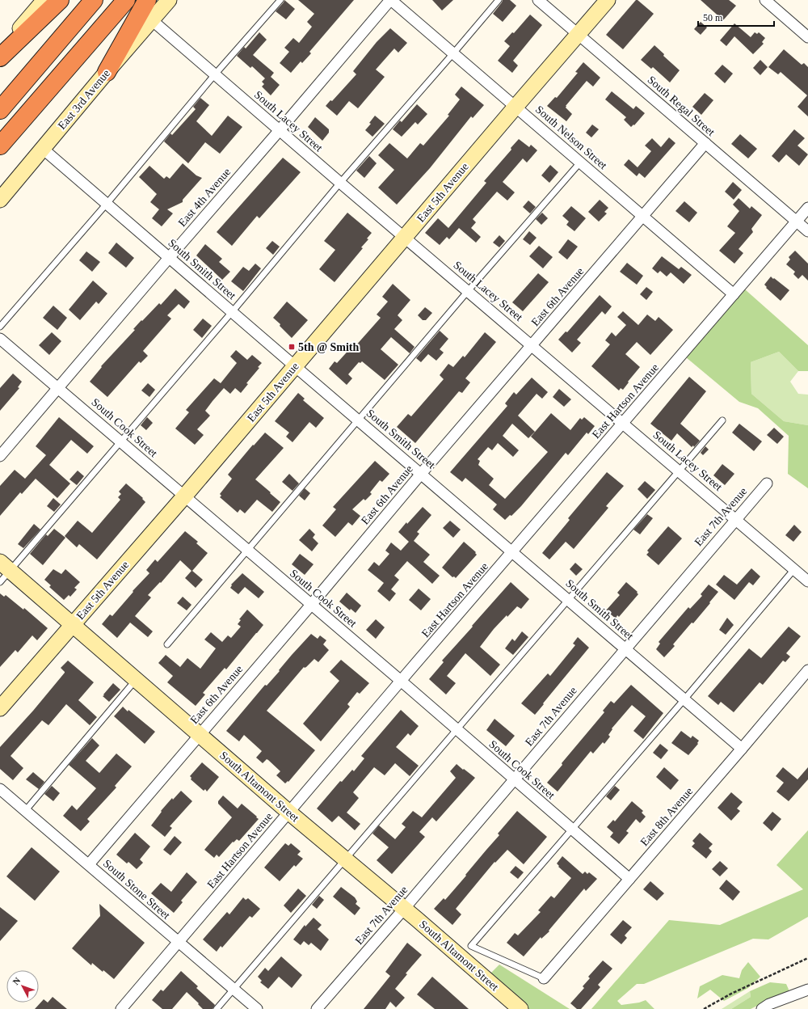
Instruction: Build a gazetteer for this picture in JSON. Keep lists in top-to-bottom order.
{
  "streets": {
    "street": [
      "East 3rd Avenue",
      "South Regal Street",
      "South Lacey Street",
      "South Nelson Street",
      "East 5th Avenue",
      "East 4th Avenue",
      "South Smith Street",
      "East 6th Avenue",
      "East Hartson Avenue",
      "South Cook Street",
      "East 7th Avenue",
      "South Altamont Street",
      "East 8th Avenue",
      "South Stone Street"
    ]
  },
  "crossings": [
    ["East 3rd Avenue", "South Lacey Street"],
    ["East 3rd Avenue", "South Smith Street"],
    ["South Regal Street", "East 5th Avenue"],
    ["South Regal Street", "East 6th Avenue"],
    ["South Regal Street", "East Hartson Avenue"],
    ["South Lacey Street", "East 5th Avenue"],
    ["South Lacey Street", "East 4th Avenue"],
    ["South Lacey Street", "East 6th Avenue"],
    ["South Lacey Street", "East Hartson Avenue"],
    ["South Lacey Street", "East 7th Avenue"],
    ["South Nelson Street", "East 5th Avenue"],
    ["South Nelson Street", "East 4th Avenue"],
    ["South Nelson Street", "East 6th Avenue"],
    ["South Nelson Street", "East Hartson Avenue"],
    ["East 5th Avenue", "South Smith Street"],
    ["East 5th Avenue", "South Cook Street"],
    ["East 5th Avenue", "South Altamont Street"],
    ["East 4th Avenue", "South Smith Street"],
    ["East 4th Avenue", "South Cook Street"],
    ["South Smith Street", "East 6th Avenue"],
    ["South Smith Street", "East Hartson Avenue"],
    ["South Smith Street", "East 7th Avenue"],
    ["South Smith Street", "East 8th Avenue"],
    ["East 6th Avenue", "South Cook Street"],
    ["East 6th Avenue", "South Altamont Street"],
    ["East 6th Avenue", "South Stone Street"],
    ["East Hartson Avenue", "South Cook Street"],
    ["East Hartson Avenue", "South Altamont Street"],
    ["East Hartson Avenue", "South Stone Street"],
    ["South Cook Street", "East 7th Avenue"],
    ["South Cook Street", "East 8th Avenue"],
    ["East 7th Avenue", "South Altamont Street"]
  ],
  "places": {
    "transit": ["5th @ Smith"]
  },
  "scale_bar": "50 m",
  "north": "top left"
}
